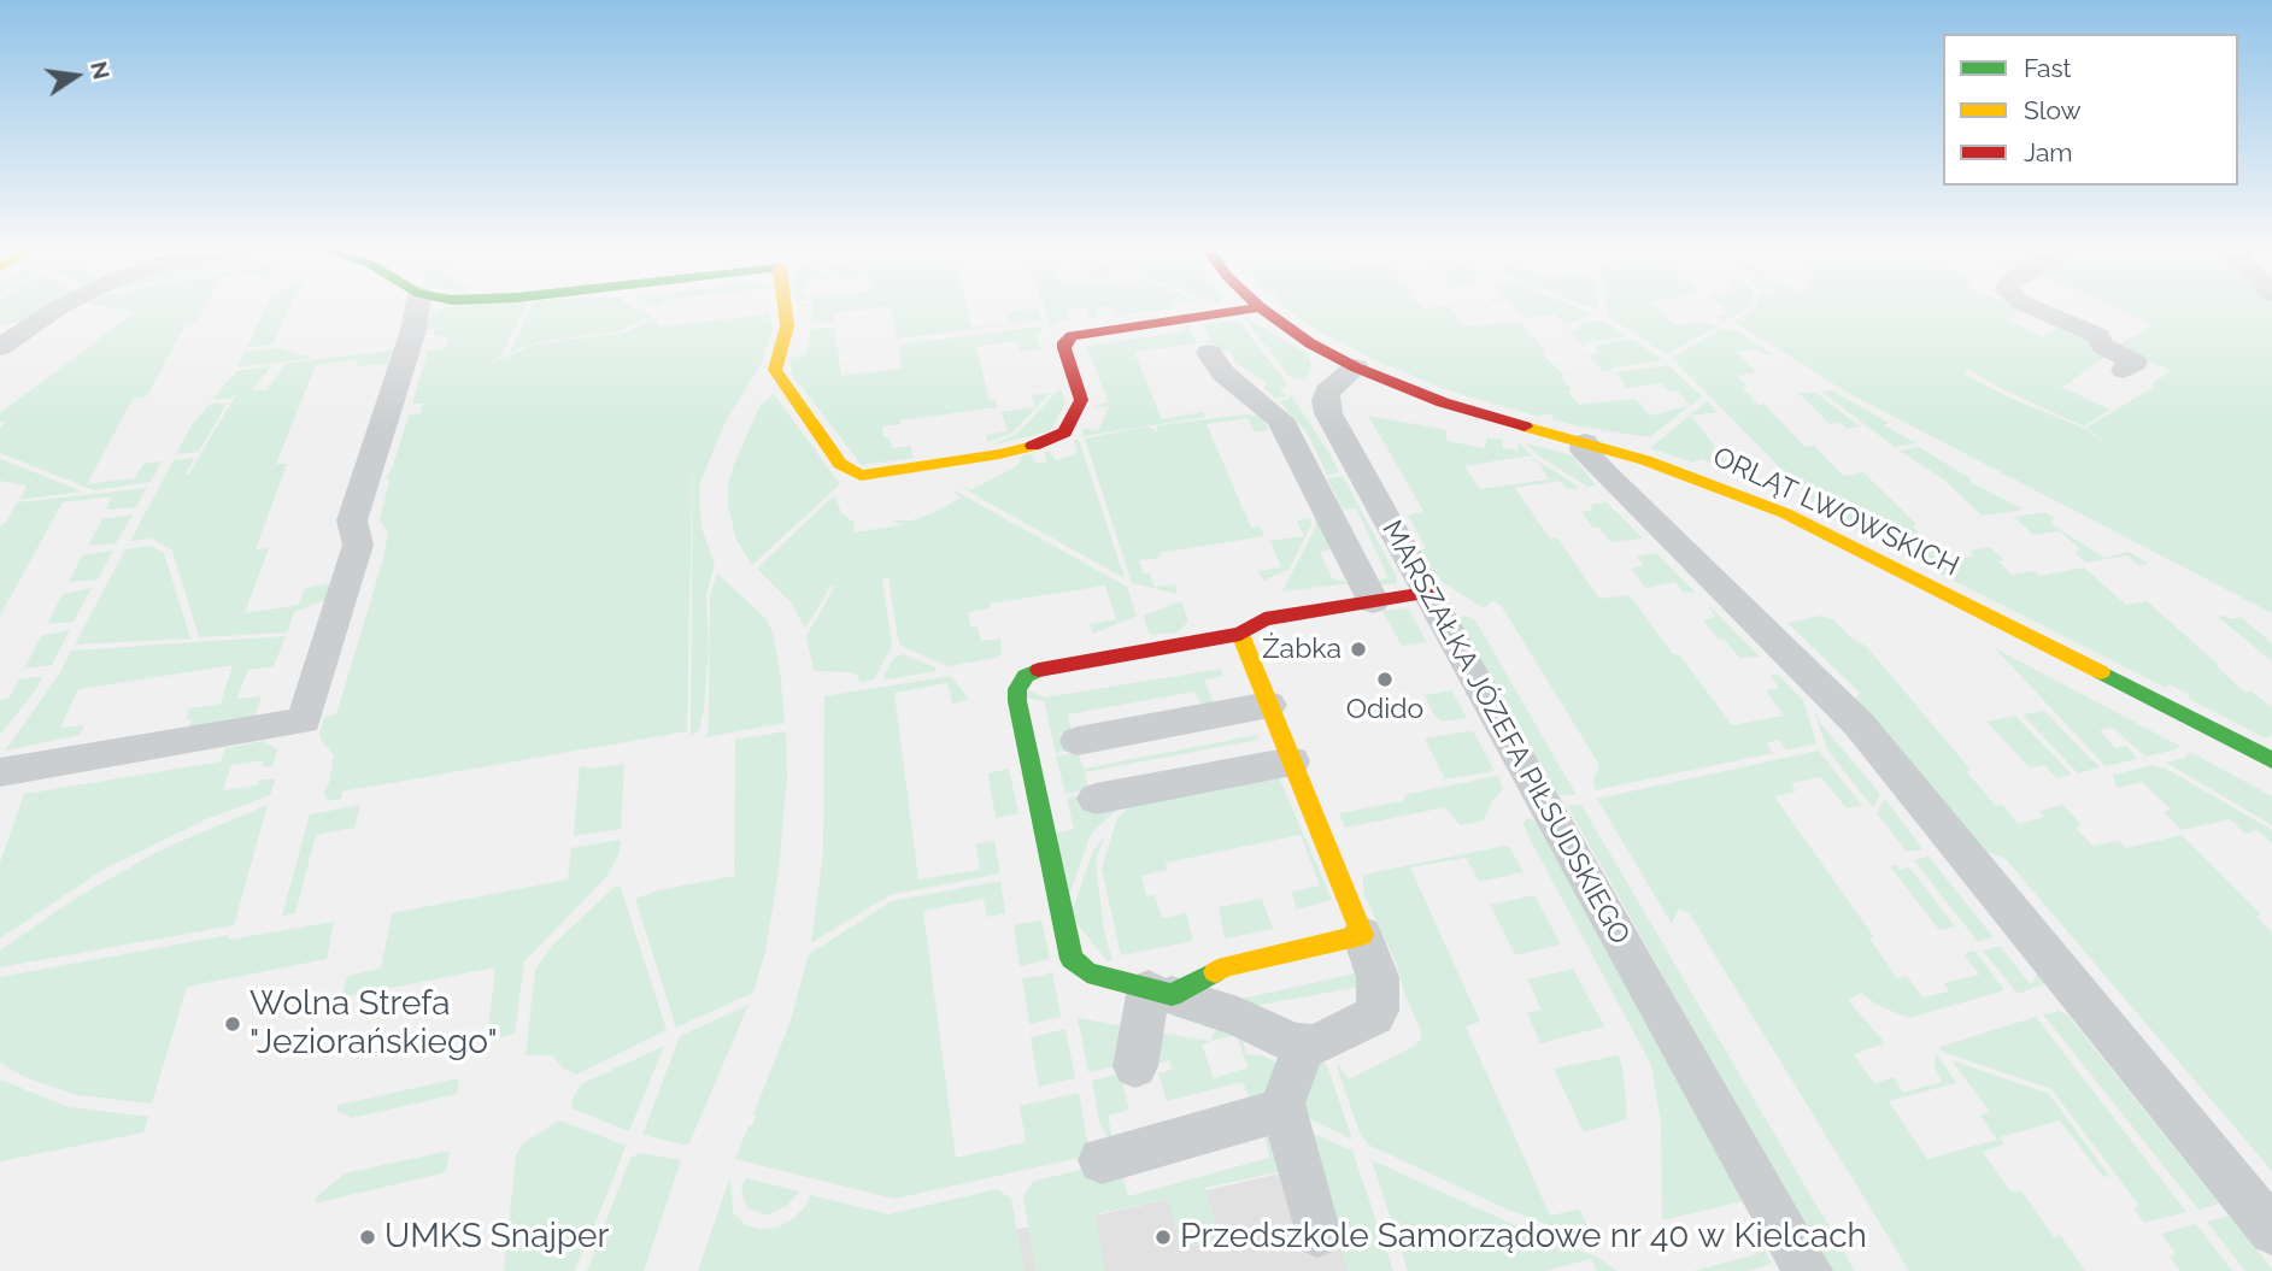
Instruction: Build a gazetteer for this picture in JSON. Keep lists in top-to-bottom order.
{
  "streets": {
    "street": ["ORLĄT LWOWSKICH", "MARSZAŁKA JÓZEFA PIŁSUDSKIEGO"]
  },
  "crossings": [
    ["ORLĄT LWOWSKICH", "MARSZAŁKA JÓZEFA PIŁSUDSKIEGO"]
  ],
  "places": [
    "Żabka",
    "Odido",
    "Wolna Strefa \"Jeziorańskiego\"",
    "UMKS Snajper",
    "Przedszkole Samorządowe nr 40 w Kielcach"
  ],
  "legend": ["Fast", "Slow", "Jam"],
  "north": "right"
}
